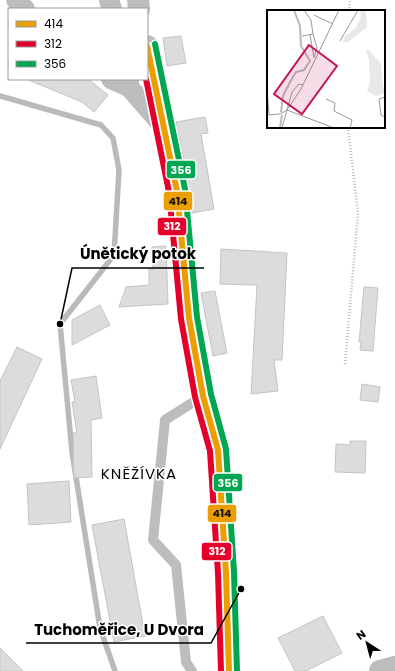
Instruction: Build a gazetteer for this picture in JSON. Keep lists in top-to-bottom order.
{
  "districts": ["KNĚŽÍVKA"],
  "places": ["Únětický potok", "Tuchoměřice, U Dvora"],
  "lines": ["transit line 356", "transit line 414", "transit line 312"],
  "legend": ["414", "312", "356"],
  "north": "top left"
}
